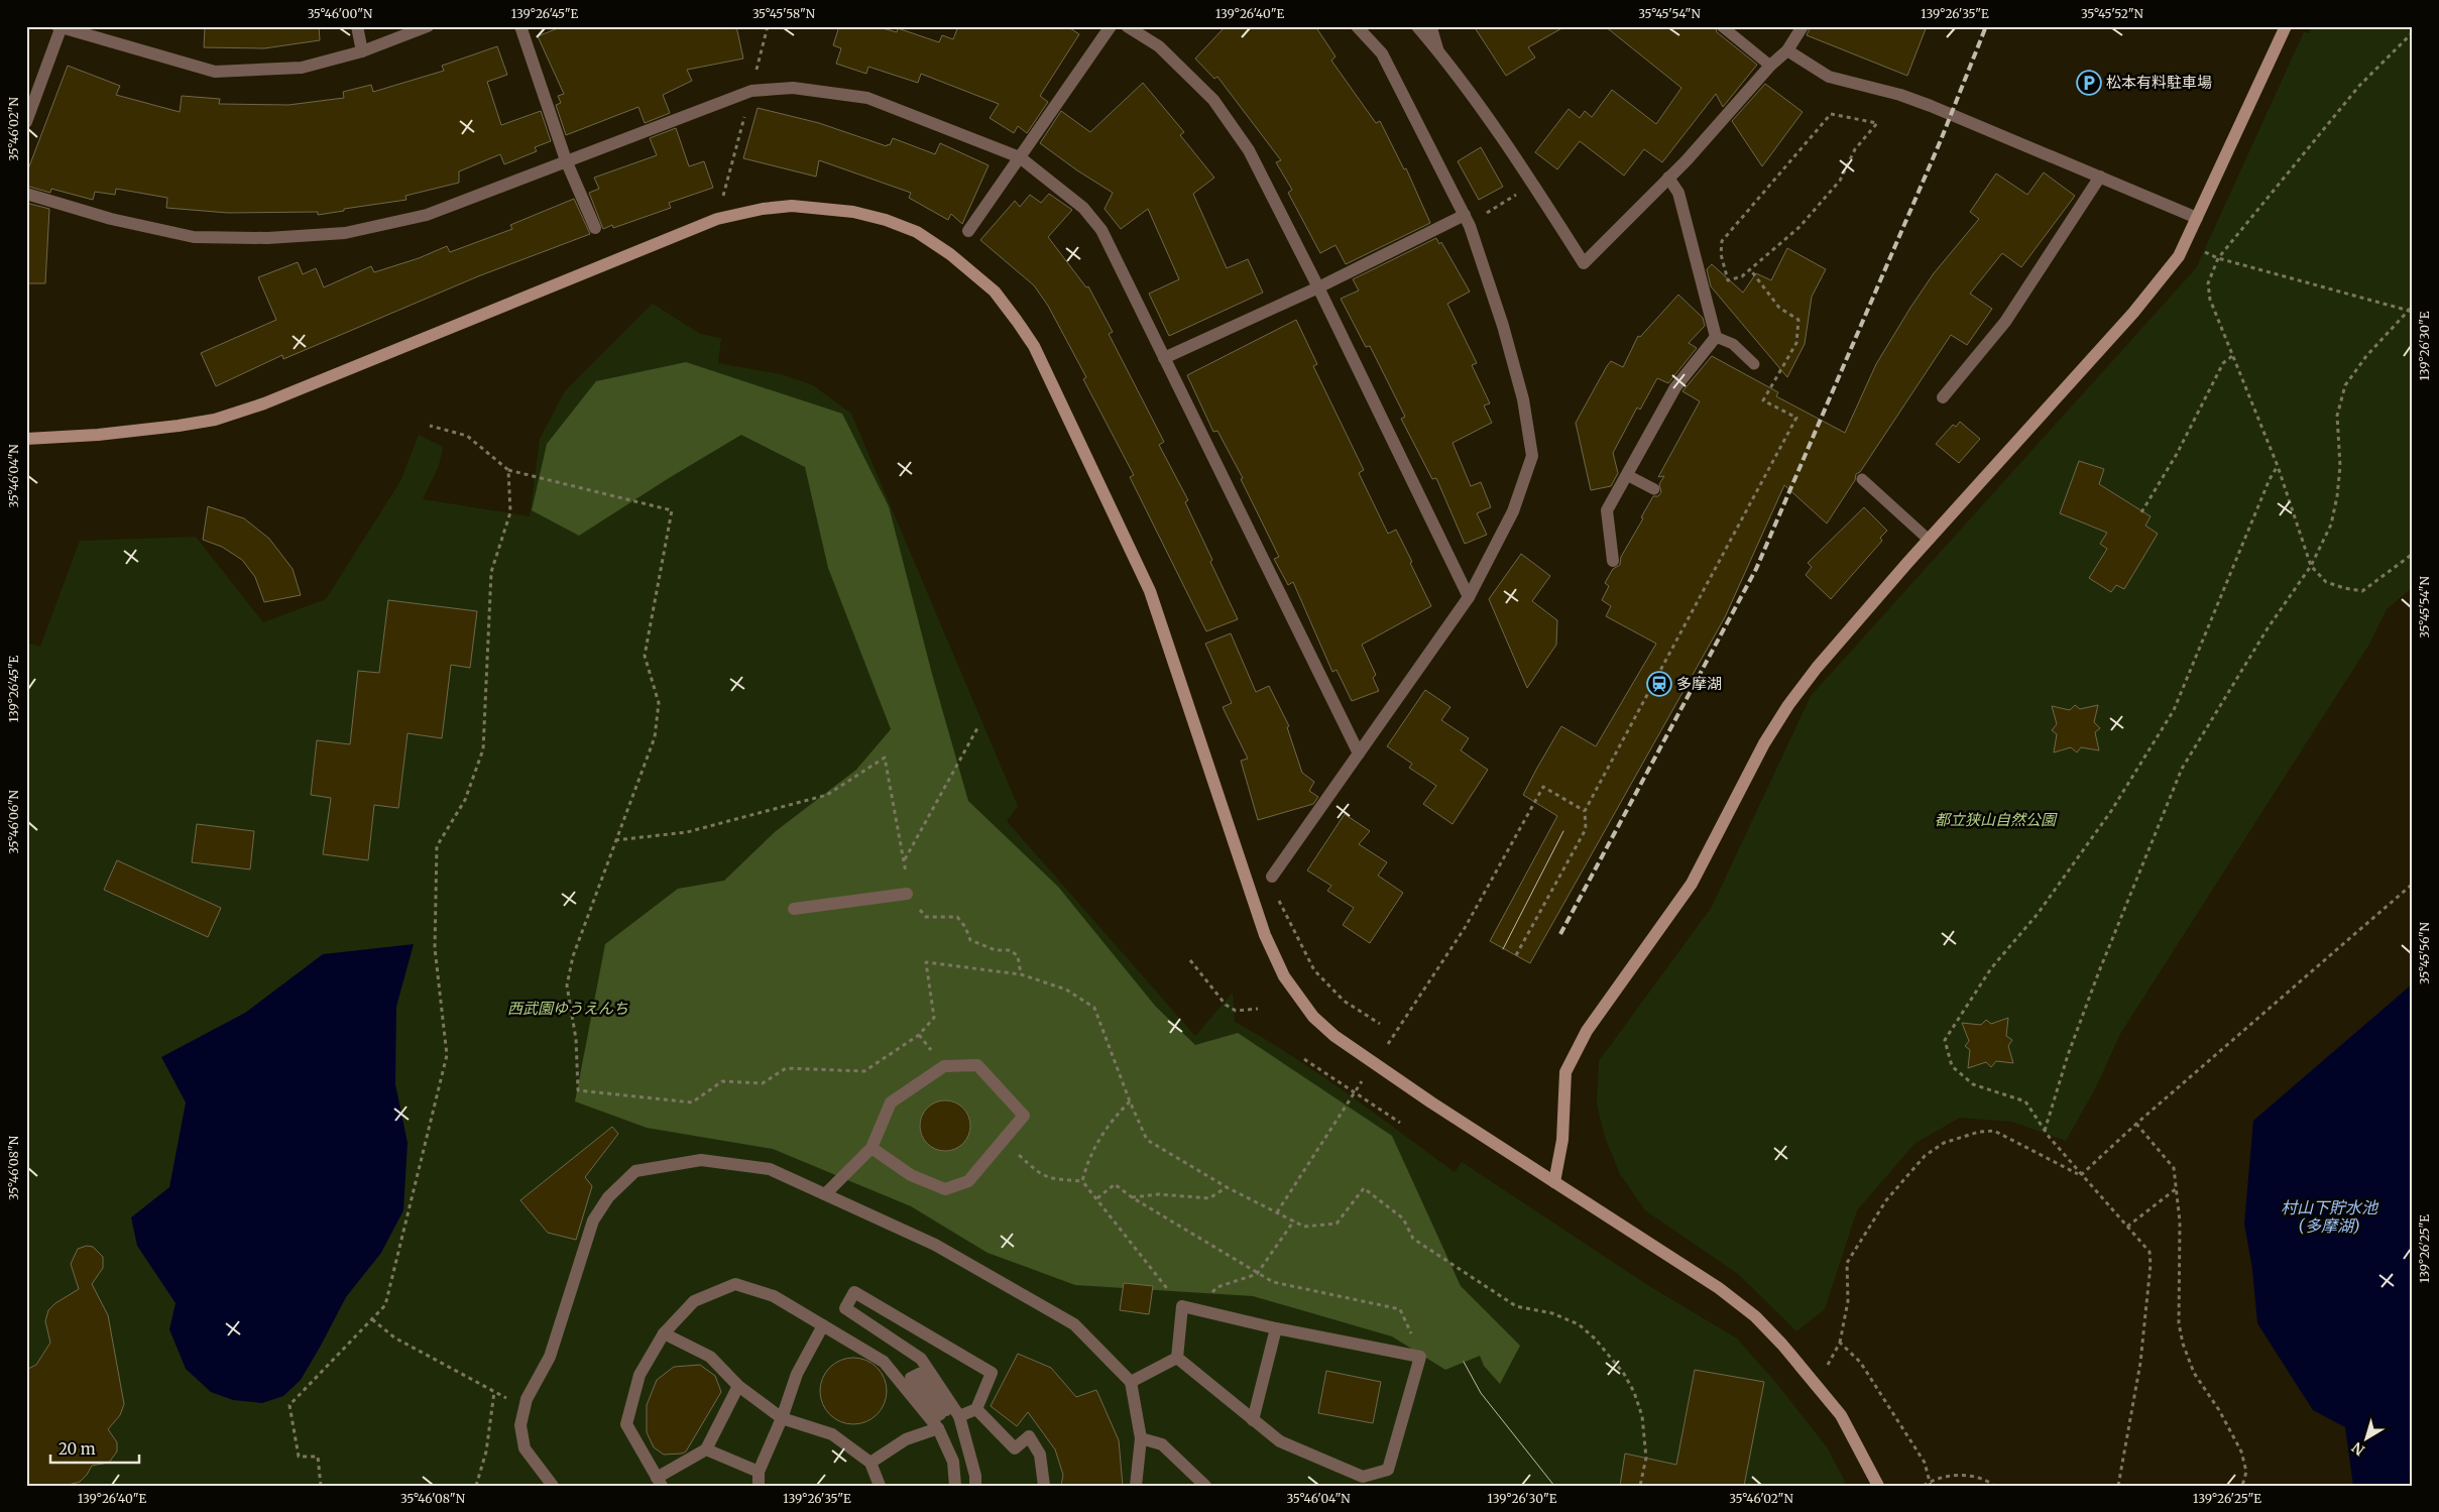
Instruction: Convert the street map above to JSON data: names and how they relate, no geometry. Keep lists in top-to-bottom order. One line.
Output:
{"water":["村山下貯水池 (多摩湖)"],"parks":["都立狭山自然公園","西武園ゆうえんち"],"places":{"parking":["松本有料駐車場"],"station":["多摩湖"]},"scale_bar":"20 m","north":"bottom left","coordinates":["35°46'00\"N","139°26'45\"E","35°45'58\"N","139°26'40\"E","35°45'54\"N","139°26'35\"E","35°45'52\"N","35°46'02\"N","139°26'30\"E","35°46'04\"N","35°46'06\"N","35°45'56\"N","35°46'08\"N","139°26'25\"E"]}
